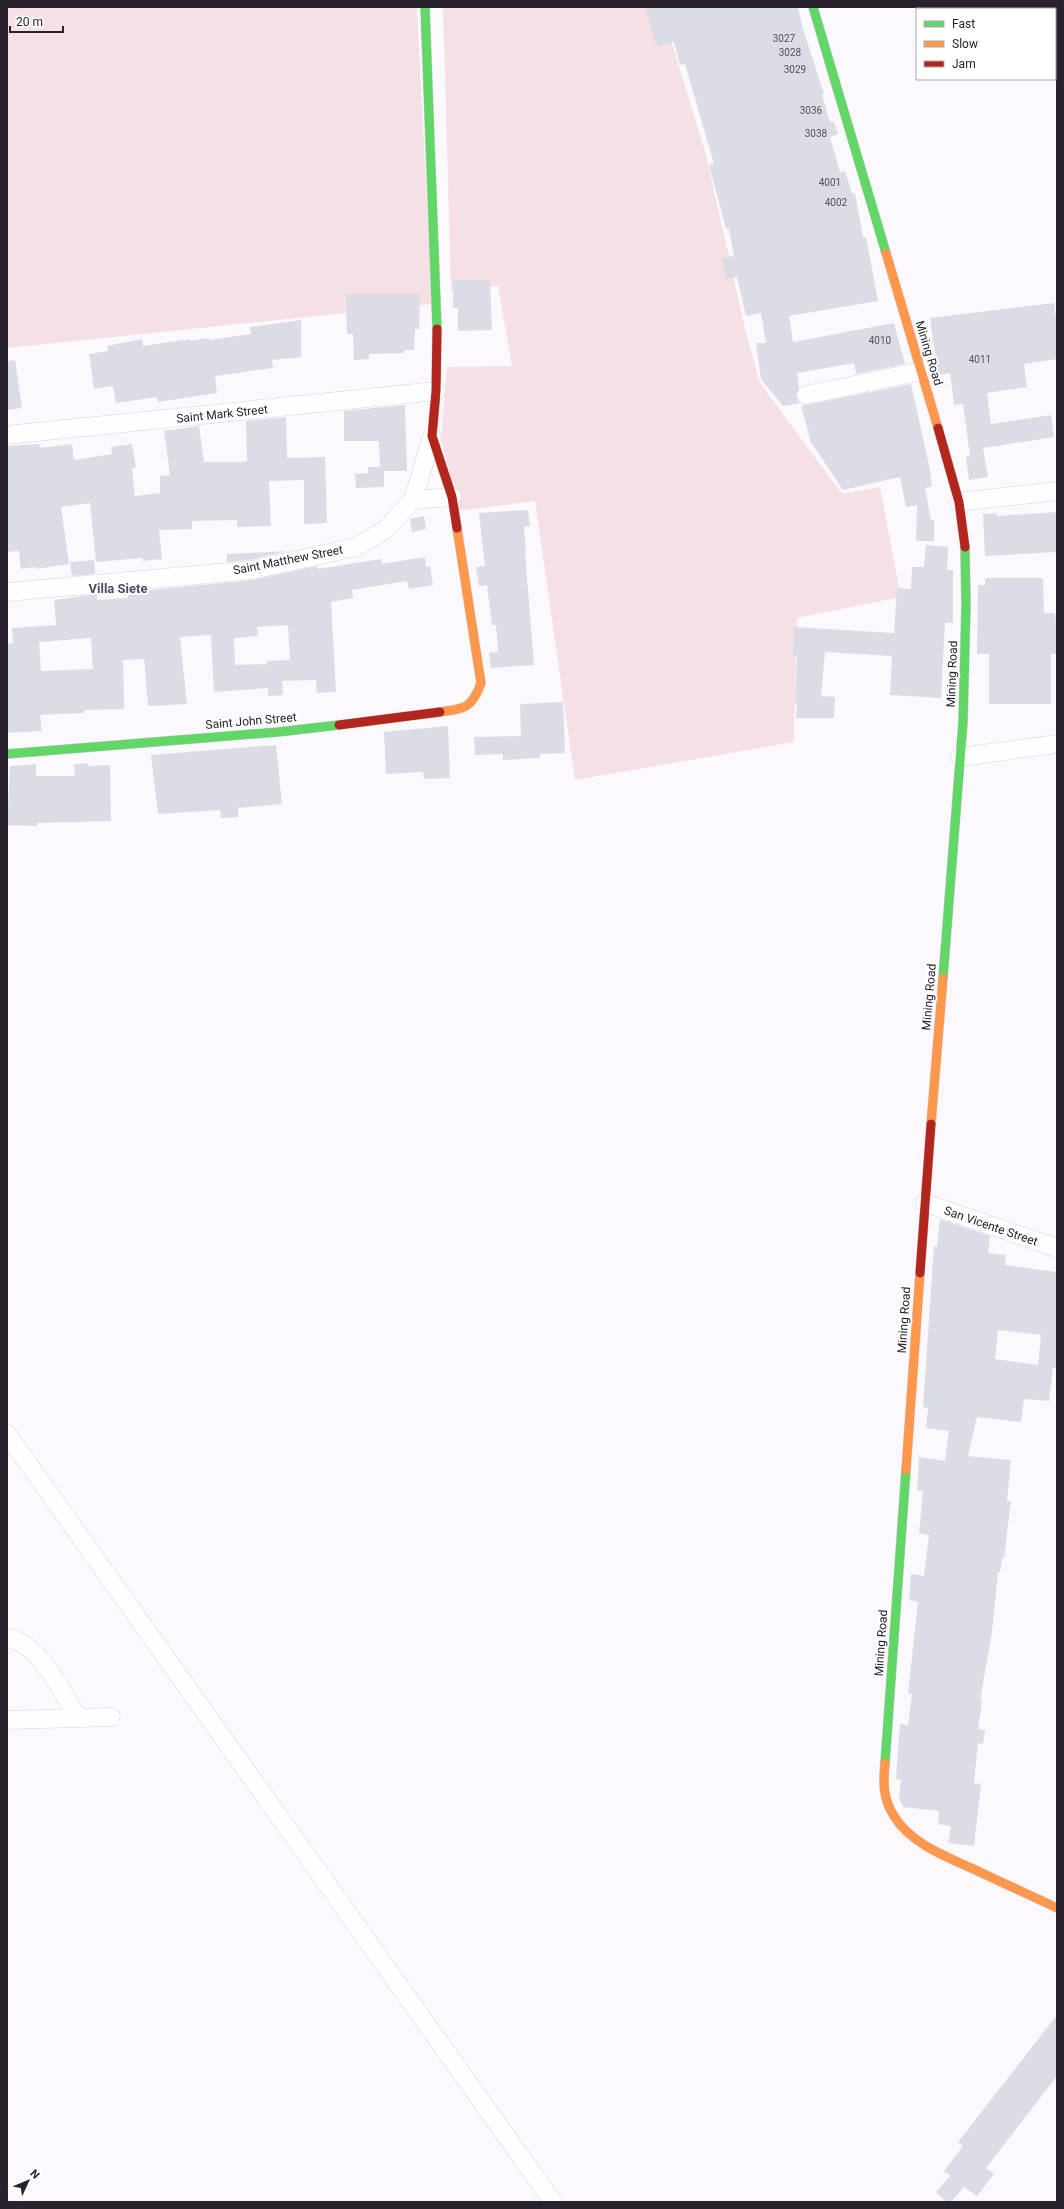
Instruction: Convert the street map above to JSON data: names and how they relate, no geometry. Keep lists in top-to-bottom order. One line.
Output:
{"streets":{"street":["Mining Road","Saint Mark Street","Saint Matthew Street","Saint John Street","San Vicente Street"]},"crossings":[["Mining Road","San Vicente Street"]],"districts":["Villa Siete"],"house_numbers":["3027","3028","3029","3036","3038","4001","4002","4010","4011"],"legend":["Fast","Slow","Jam"],"scale_bar":"20 m","north":"top right"}
